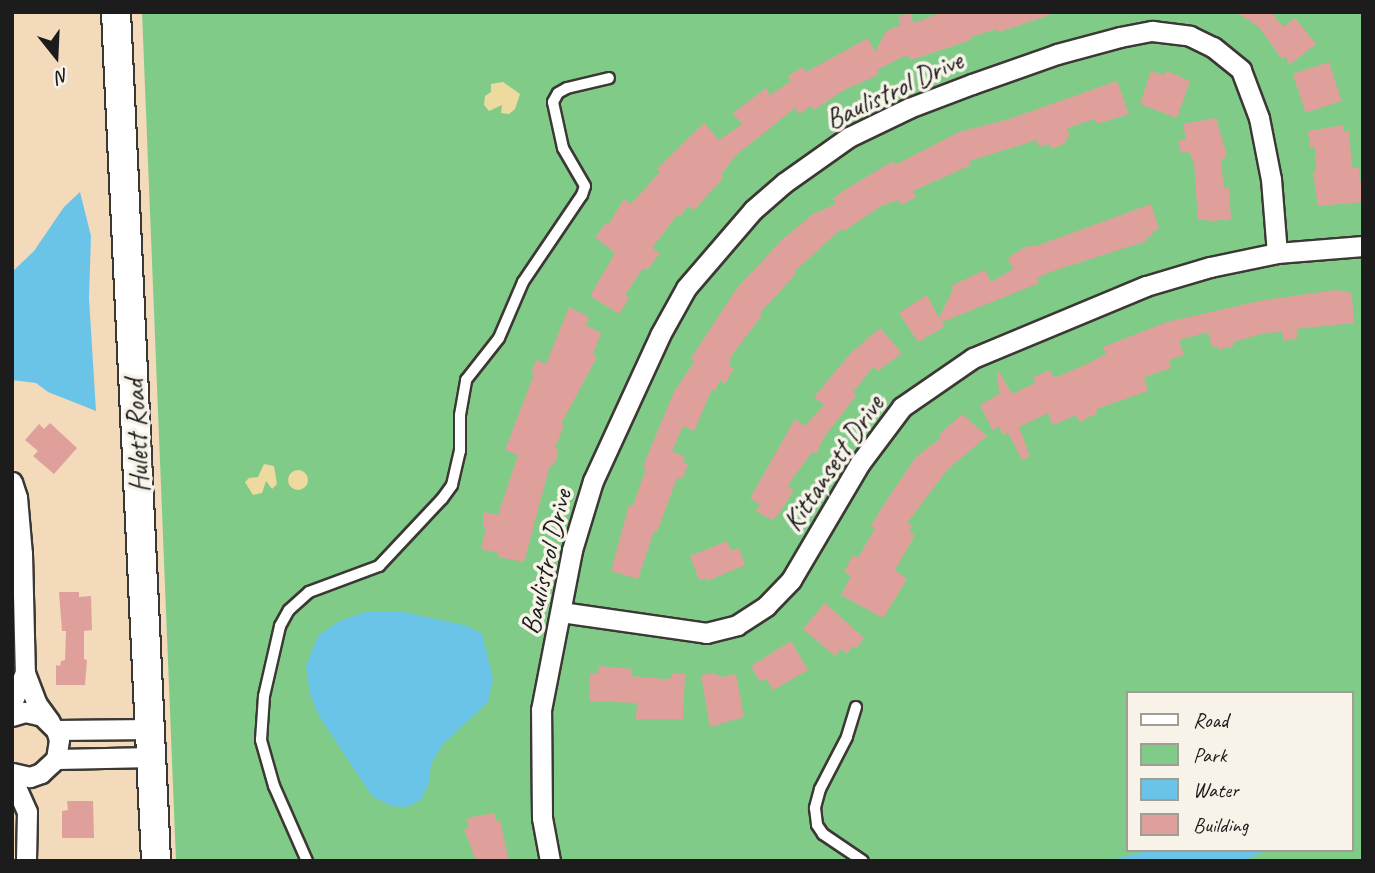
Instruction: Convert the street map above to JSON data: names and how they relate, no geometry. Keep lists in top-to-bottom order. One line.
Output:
{"streets":{"street":["Baulistrol Drive","Hulett Road","Kittansett Drive"]},"crossings":[["Baulistrol Drive","Kittansett Drive"]],"legend":["Road","Park","Water","Building"],"north":"bottom"}
